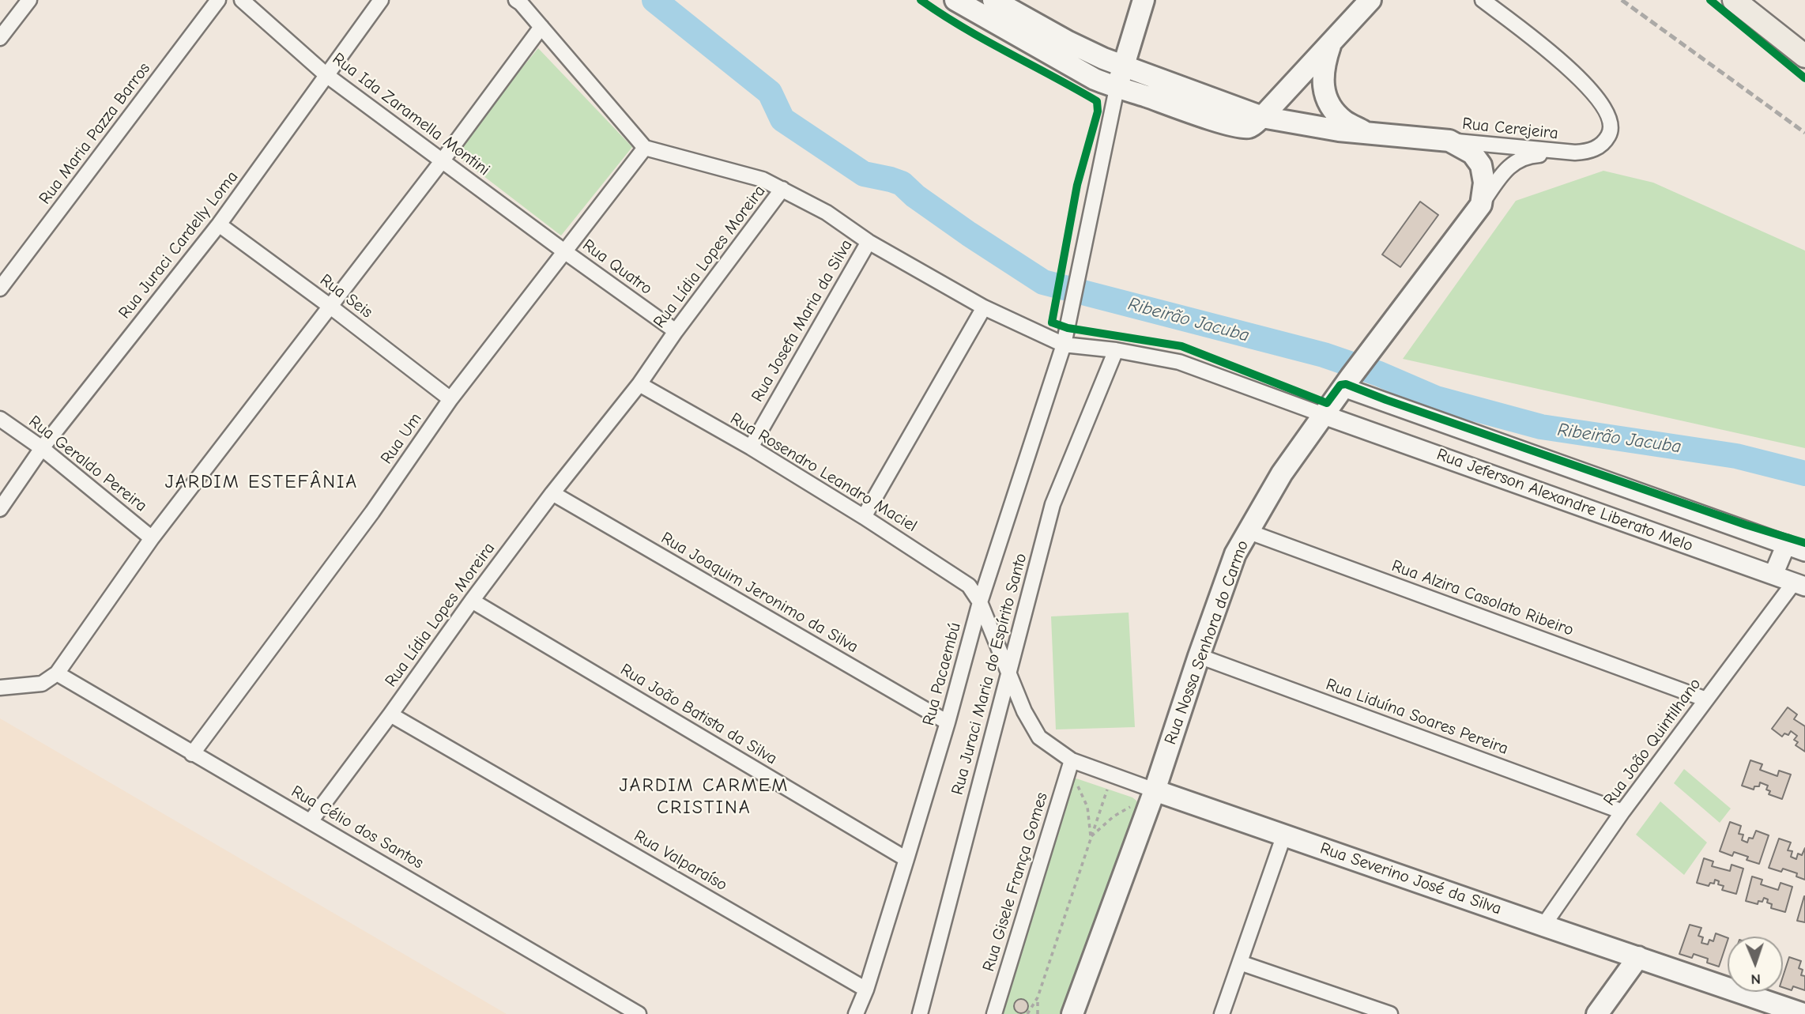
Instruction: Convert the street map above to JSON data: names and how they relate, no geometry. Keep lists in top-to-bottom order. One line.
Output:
{"streets":{"main road":["Rua Nossa Senhora do Carmo","Rua Severino José da Silva"],"street":["Rua Ida Zaramella Montini","Rua Cerejeira","Rua Maria Pazza Barros","Rua Juraci Cardelly Loma","Rua Lídia Lopes Moreira","Rua Quatro","Rua Seis","Rua Josefa Maria da Silva","Rua Um","Rua Geraldo Pereira","Rua Rosendro Leandro Maciel","Rua Jeferson Alexandre Liberato Melo","Rua Joaquim Jeronimo da Silva","Rua Alzira Casolato Ribeiro","Rua Pacaembú","Rua Juraci Maria do Espírito Santo","Rua João Batista da Silva","Rua Liduína Soares Pereira","Rua João Quintilhano","Rua Célio dos Santos","Rua Valparaíso","Rua Gisele França Gomes"]},"crossings":[["Rua Ida Zaramella Montini","Rua Juraci Cardelly Loma"],["Rua Ida Zaramella Montini","Rua Quatro"],["Rua Ida Zaramella Montini","Rua Um"],["Rua Cerejeira","Rua Nossa Senhora do Carmo"],["Rua Juraci Cardelly Loma","Rua Seis"],["Rua Juraci Cardelly Loma","Rua Geraldo Pereira"],["Rua Lídia Lopes Moreira","Rua Quatro"],["Rua Lídia Lopes Moreira","Rua Josefa Maria da Silva"],["Rua Lídia Lopes Moreira","Rua Rosendro Leandro Maciel"],["Rua Lídia Lopes Moreira","Rua Jeferson Alexandre Liberato Melo"],["Rua Lídia Lopes Moreira","Rua Joaquim Jeronimo da Silva"],["Rua Lídia Lopes Moreira","Rua Nossa Senhora do Carmo"],["Rua Lídia Lopes Moreira","Rua Pacaembú"],["Rua Lídia Lopes Moreira","Rua Juraci Maria do Espírito Santo"],["Rua Lídia Lopes Moreira","Rua João Batista da Silva"],["Rua Lídia Lopes Moreira","Rua Célio dos Santos"],["Rua Lídia Lopes Moreira","Rua Valparaíso"],["Rua Quatro","Rua Um"],["Rua Seis","Rua Um"],["Rua Josefa Maria da Silva","Rua Rosendro Leandro Maciel"],["Rua Um","Rua Célio dos Santos"],["Rua Rosendro Leandro Maciel","Rua Pacaembú"],["Rua Rosendro Leandro Maciel","Rua Severino José da Silva"],["Rua Jeferson Alexandre Liberato Melo","Rua Nossa Senhora do Carmo"],["Rua Jeferson Alexandre Liberato Melo","Rua João Quintilhano"],["Rua Joaquim Jeronimo da Silva","Rua Pacaembú"],["Rua Alzira Casolato Ribeiro","Rua Nossa Senhora do Carmo"],["Rua Alzira Casolato Ribeiro","Rua João Quintilhano"],["Rua Nossa Senhora do Carmo","Rua Liduína Soares Pereira"],["Rua Nossa Senhora do Carmo","Rua Severino José da Silva"],["Rua Pacaembú","Rua João Batista da Silva"],["Rua Pacaembú","Rua Valparaíso"],["Rua Pacaembú","Rua Severino José da Silva"],["Rua Juraci Maria do Espírito Santo","Rua Severino José da Silva"],["Rua Liduína Soares Pereira","Rua João Quintilhano"],["Rua João Quintilhano","Rua Severino José da Silva"],["Rua Severino José da Silva","Rua Gisele França Gomes"]],"districts":["JARDIM ESTEFÂNIA","JARDIM CARMEM CRISTINA"],"water":["Ribeirão Jacuba"],"north":"bottom"}
